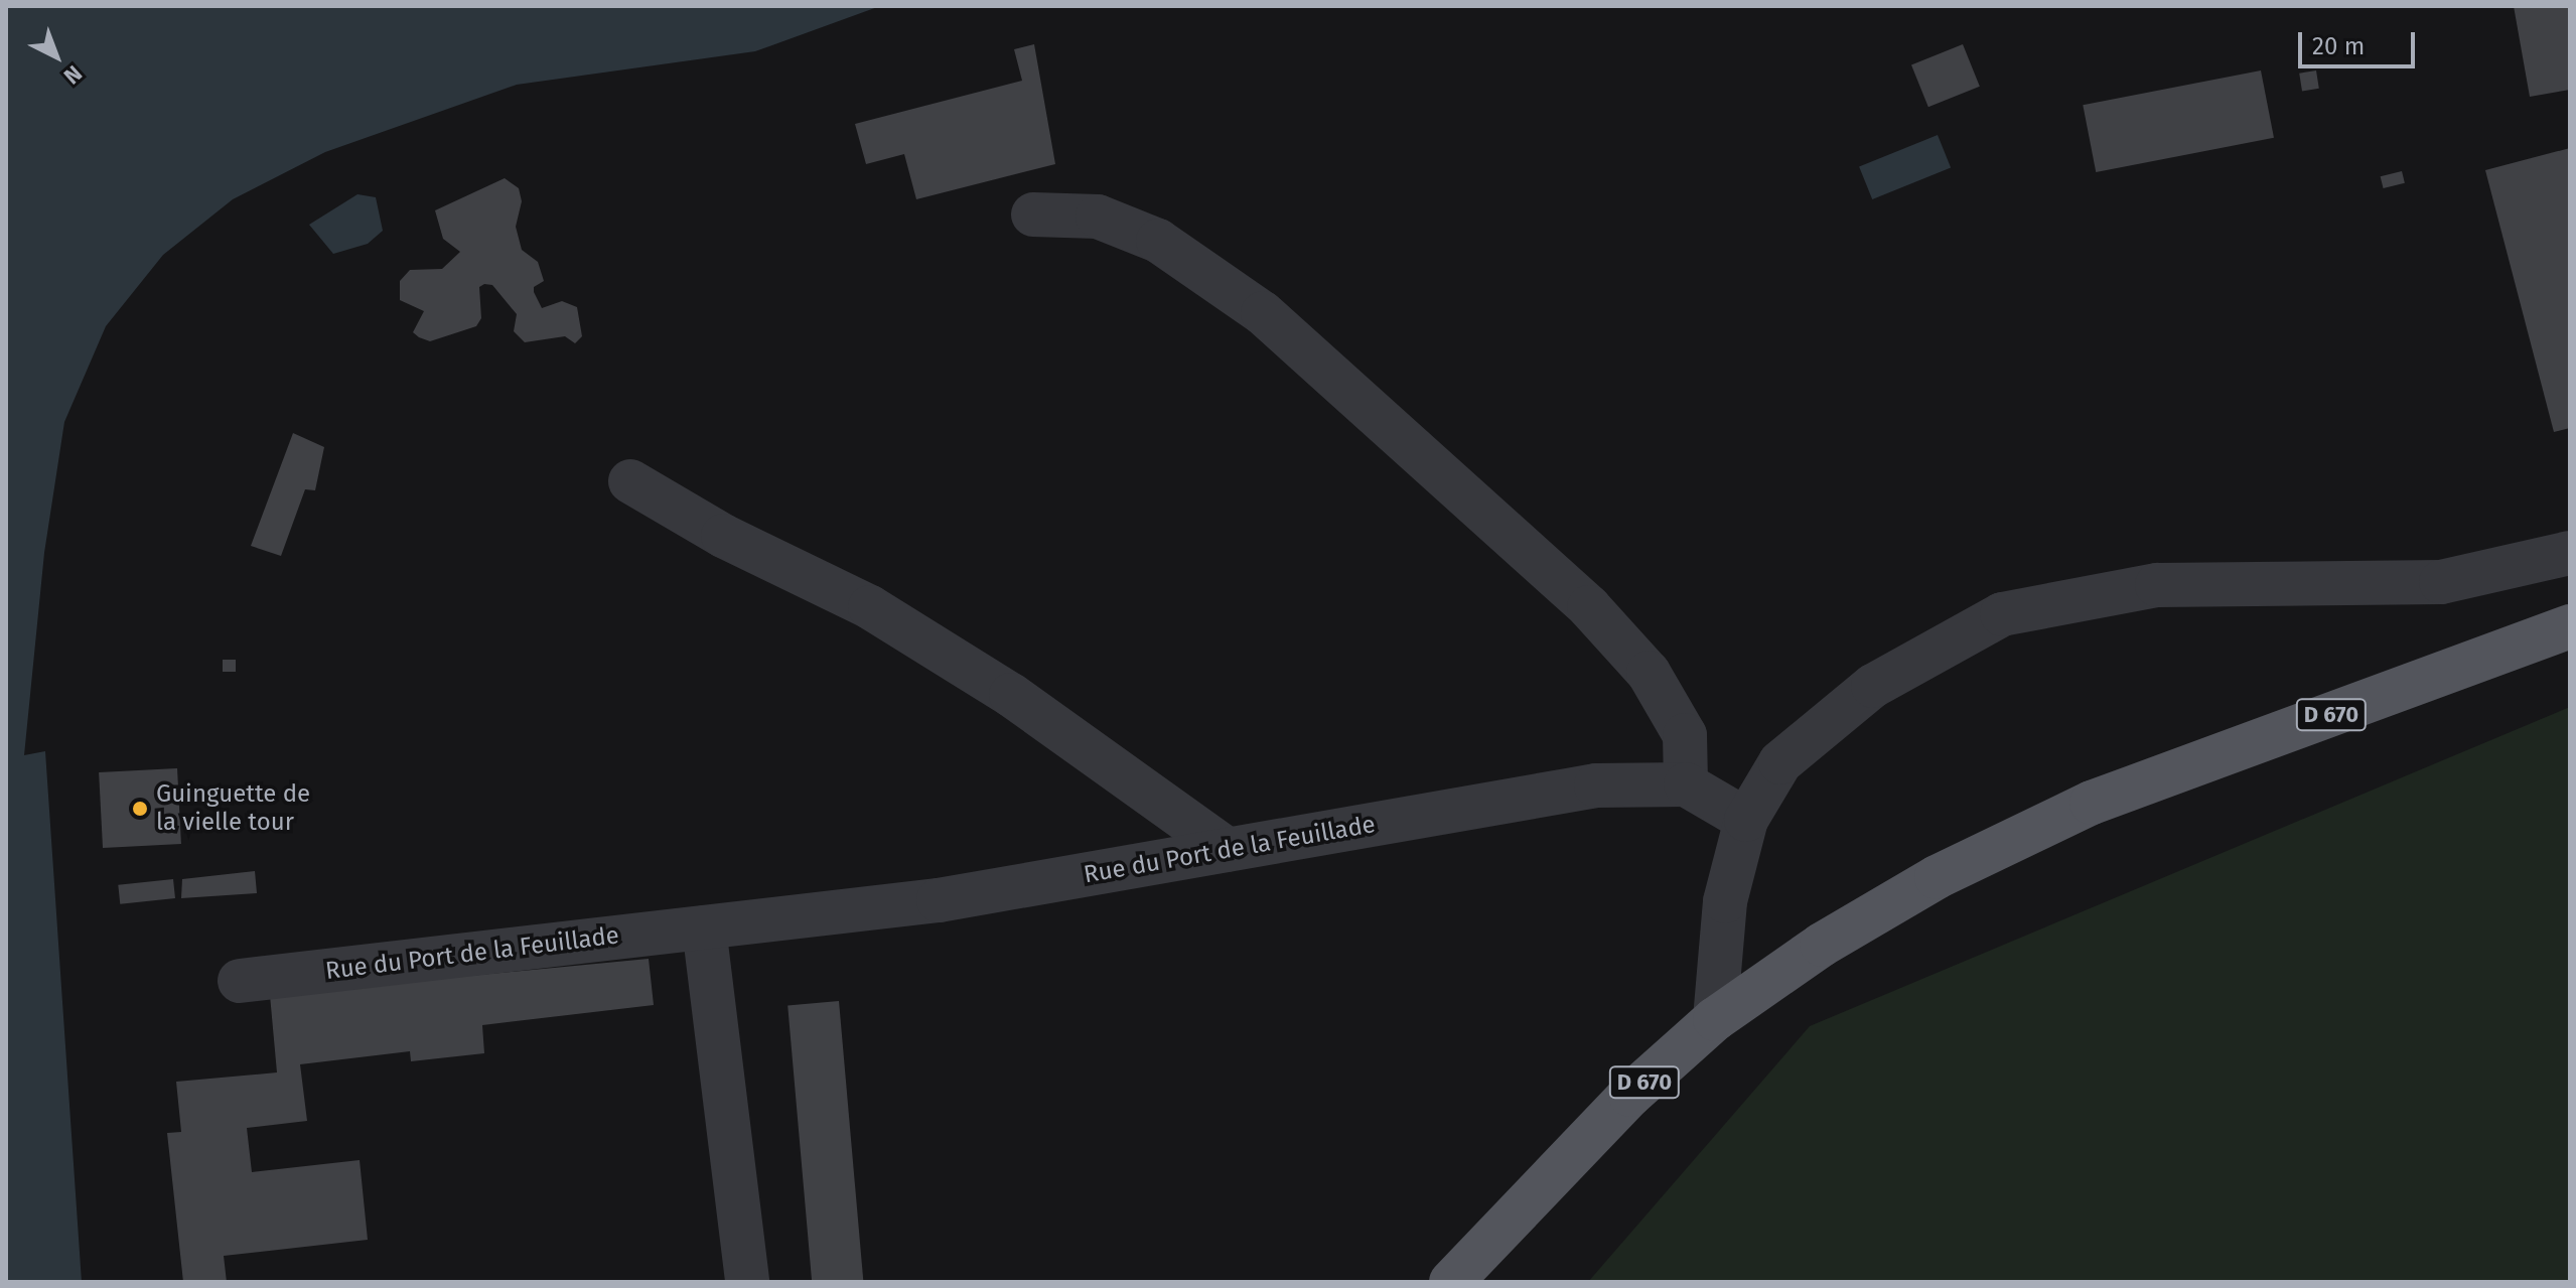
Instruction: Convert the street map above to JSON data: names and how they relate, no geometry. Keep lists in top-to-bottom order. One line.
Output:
{"streets":{"main road":["D 670"],"street":["Rue du Port de la Feuillade"]},"places":["Guinguette de la vielle tour"],"scale_bar":"20 m","north":"bottom right"}
